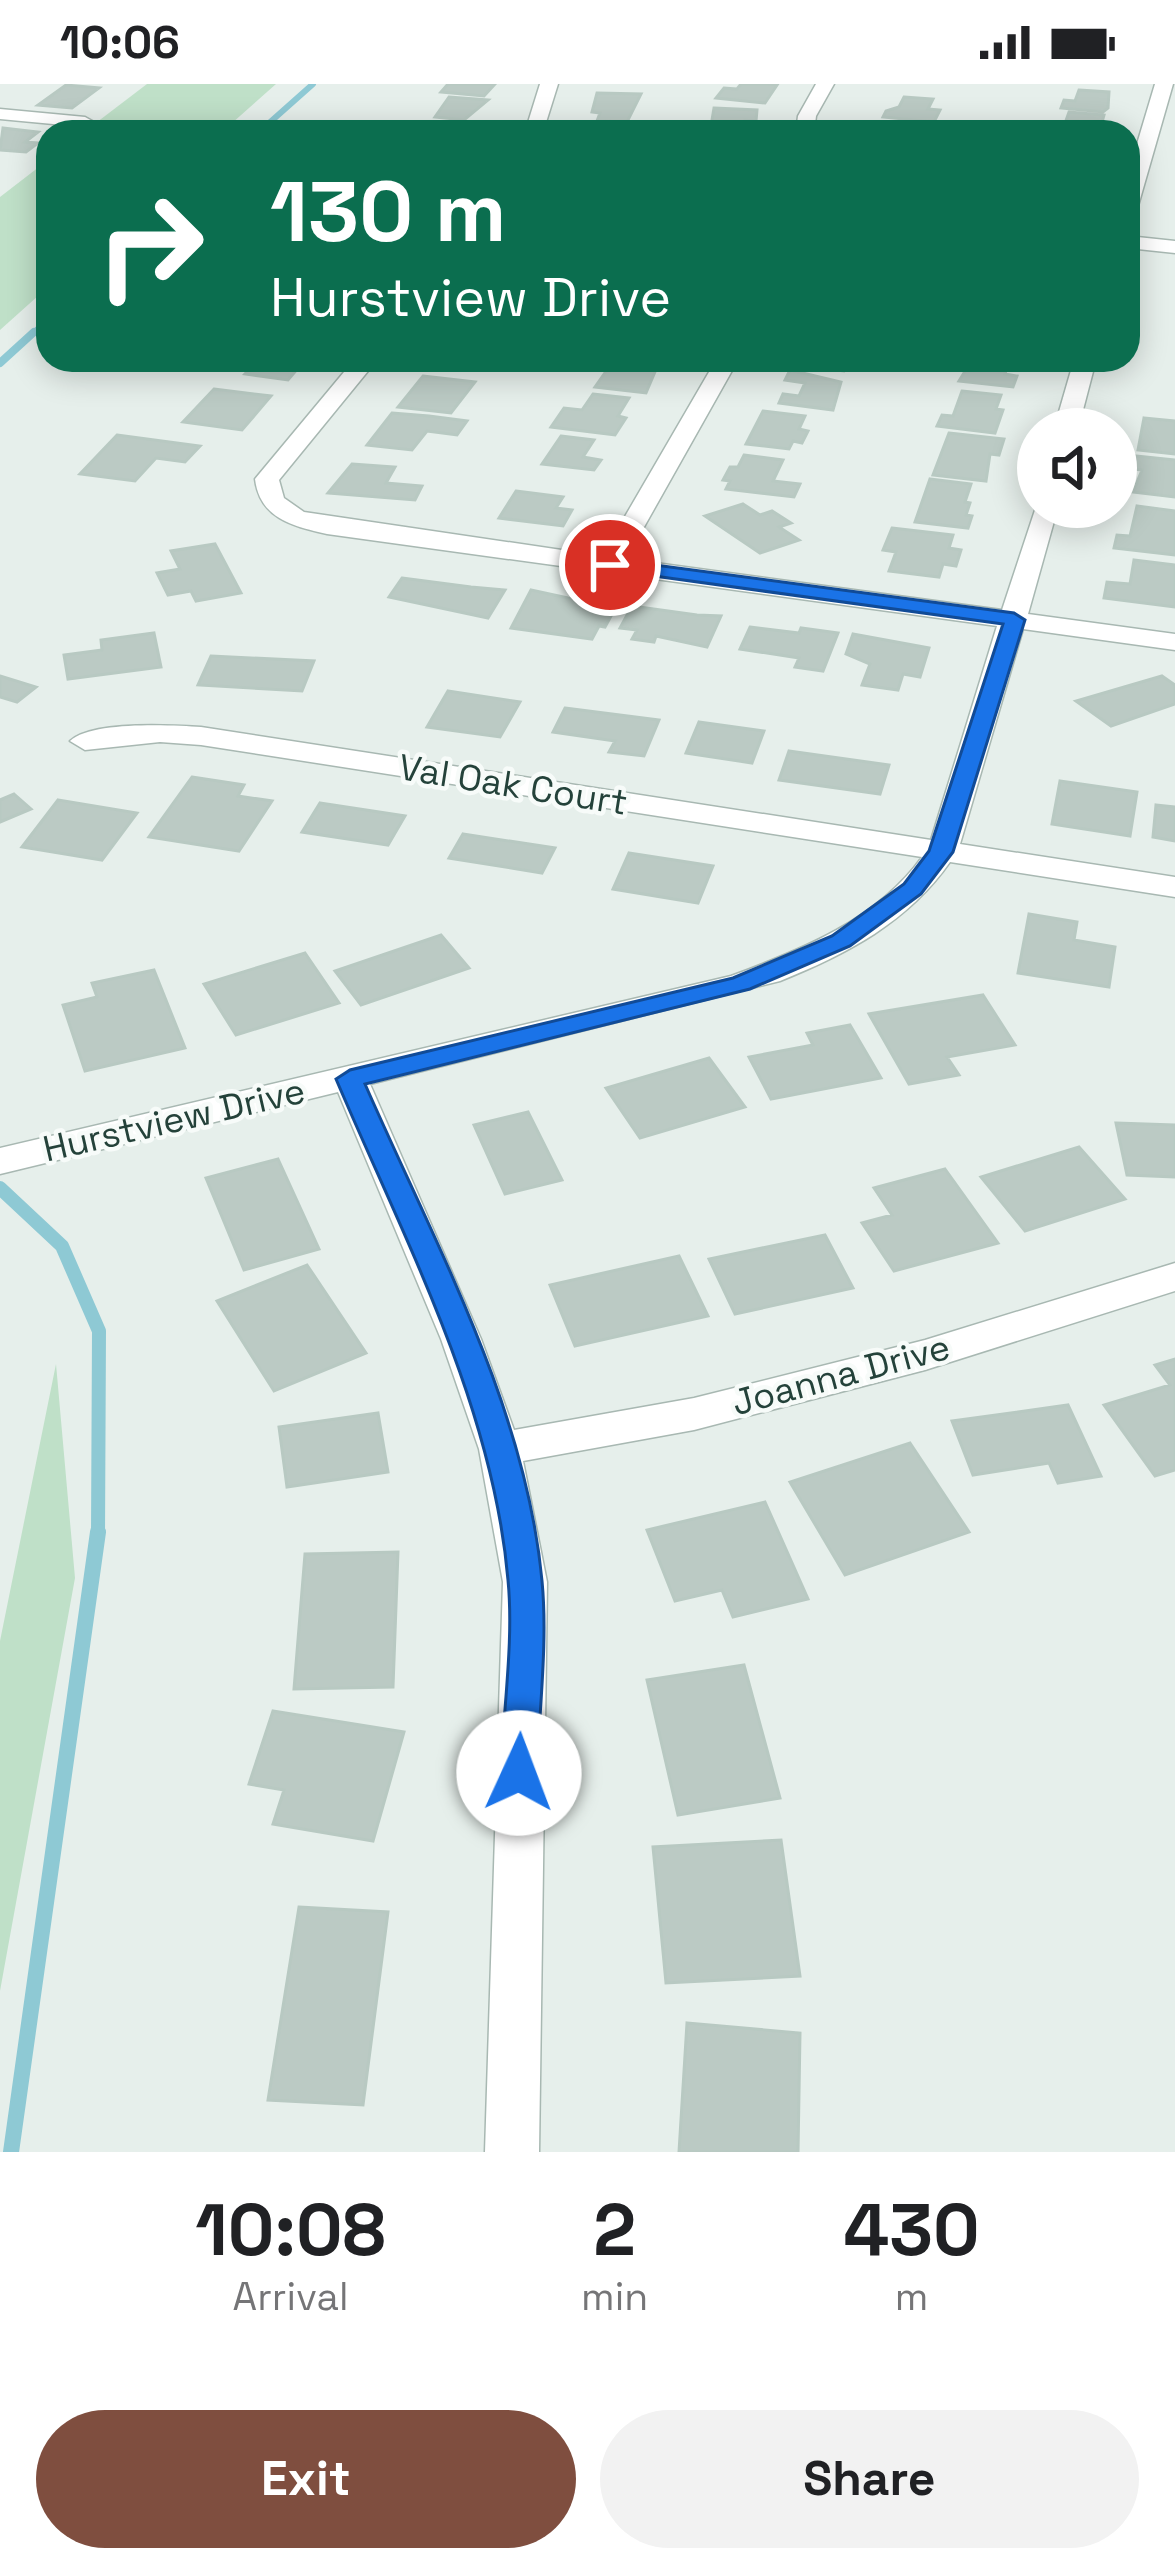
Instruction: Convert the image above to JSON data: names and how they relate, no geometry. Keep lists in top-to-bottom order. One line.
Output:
{"streets":{"street":["Val Oak Court","Hurstview Drive","Joanna Drive"]},"crossings":[["Val Oak Court","Hurstview Drive"]],"page":{"status":"10:06","turn":["130 m","Hurstview Drive"],"eta":["10:08","Arrival","2","min","430","m"],"buttons":["Exit","Share"]}}
